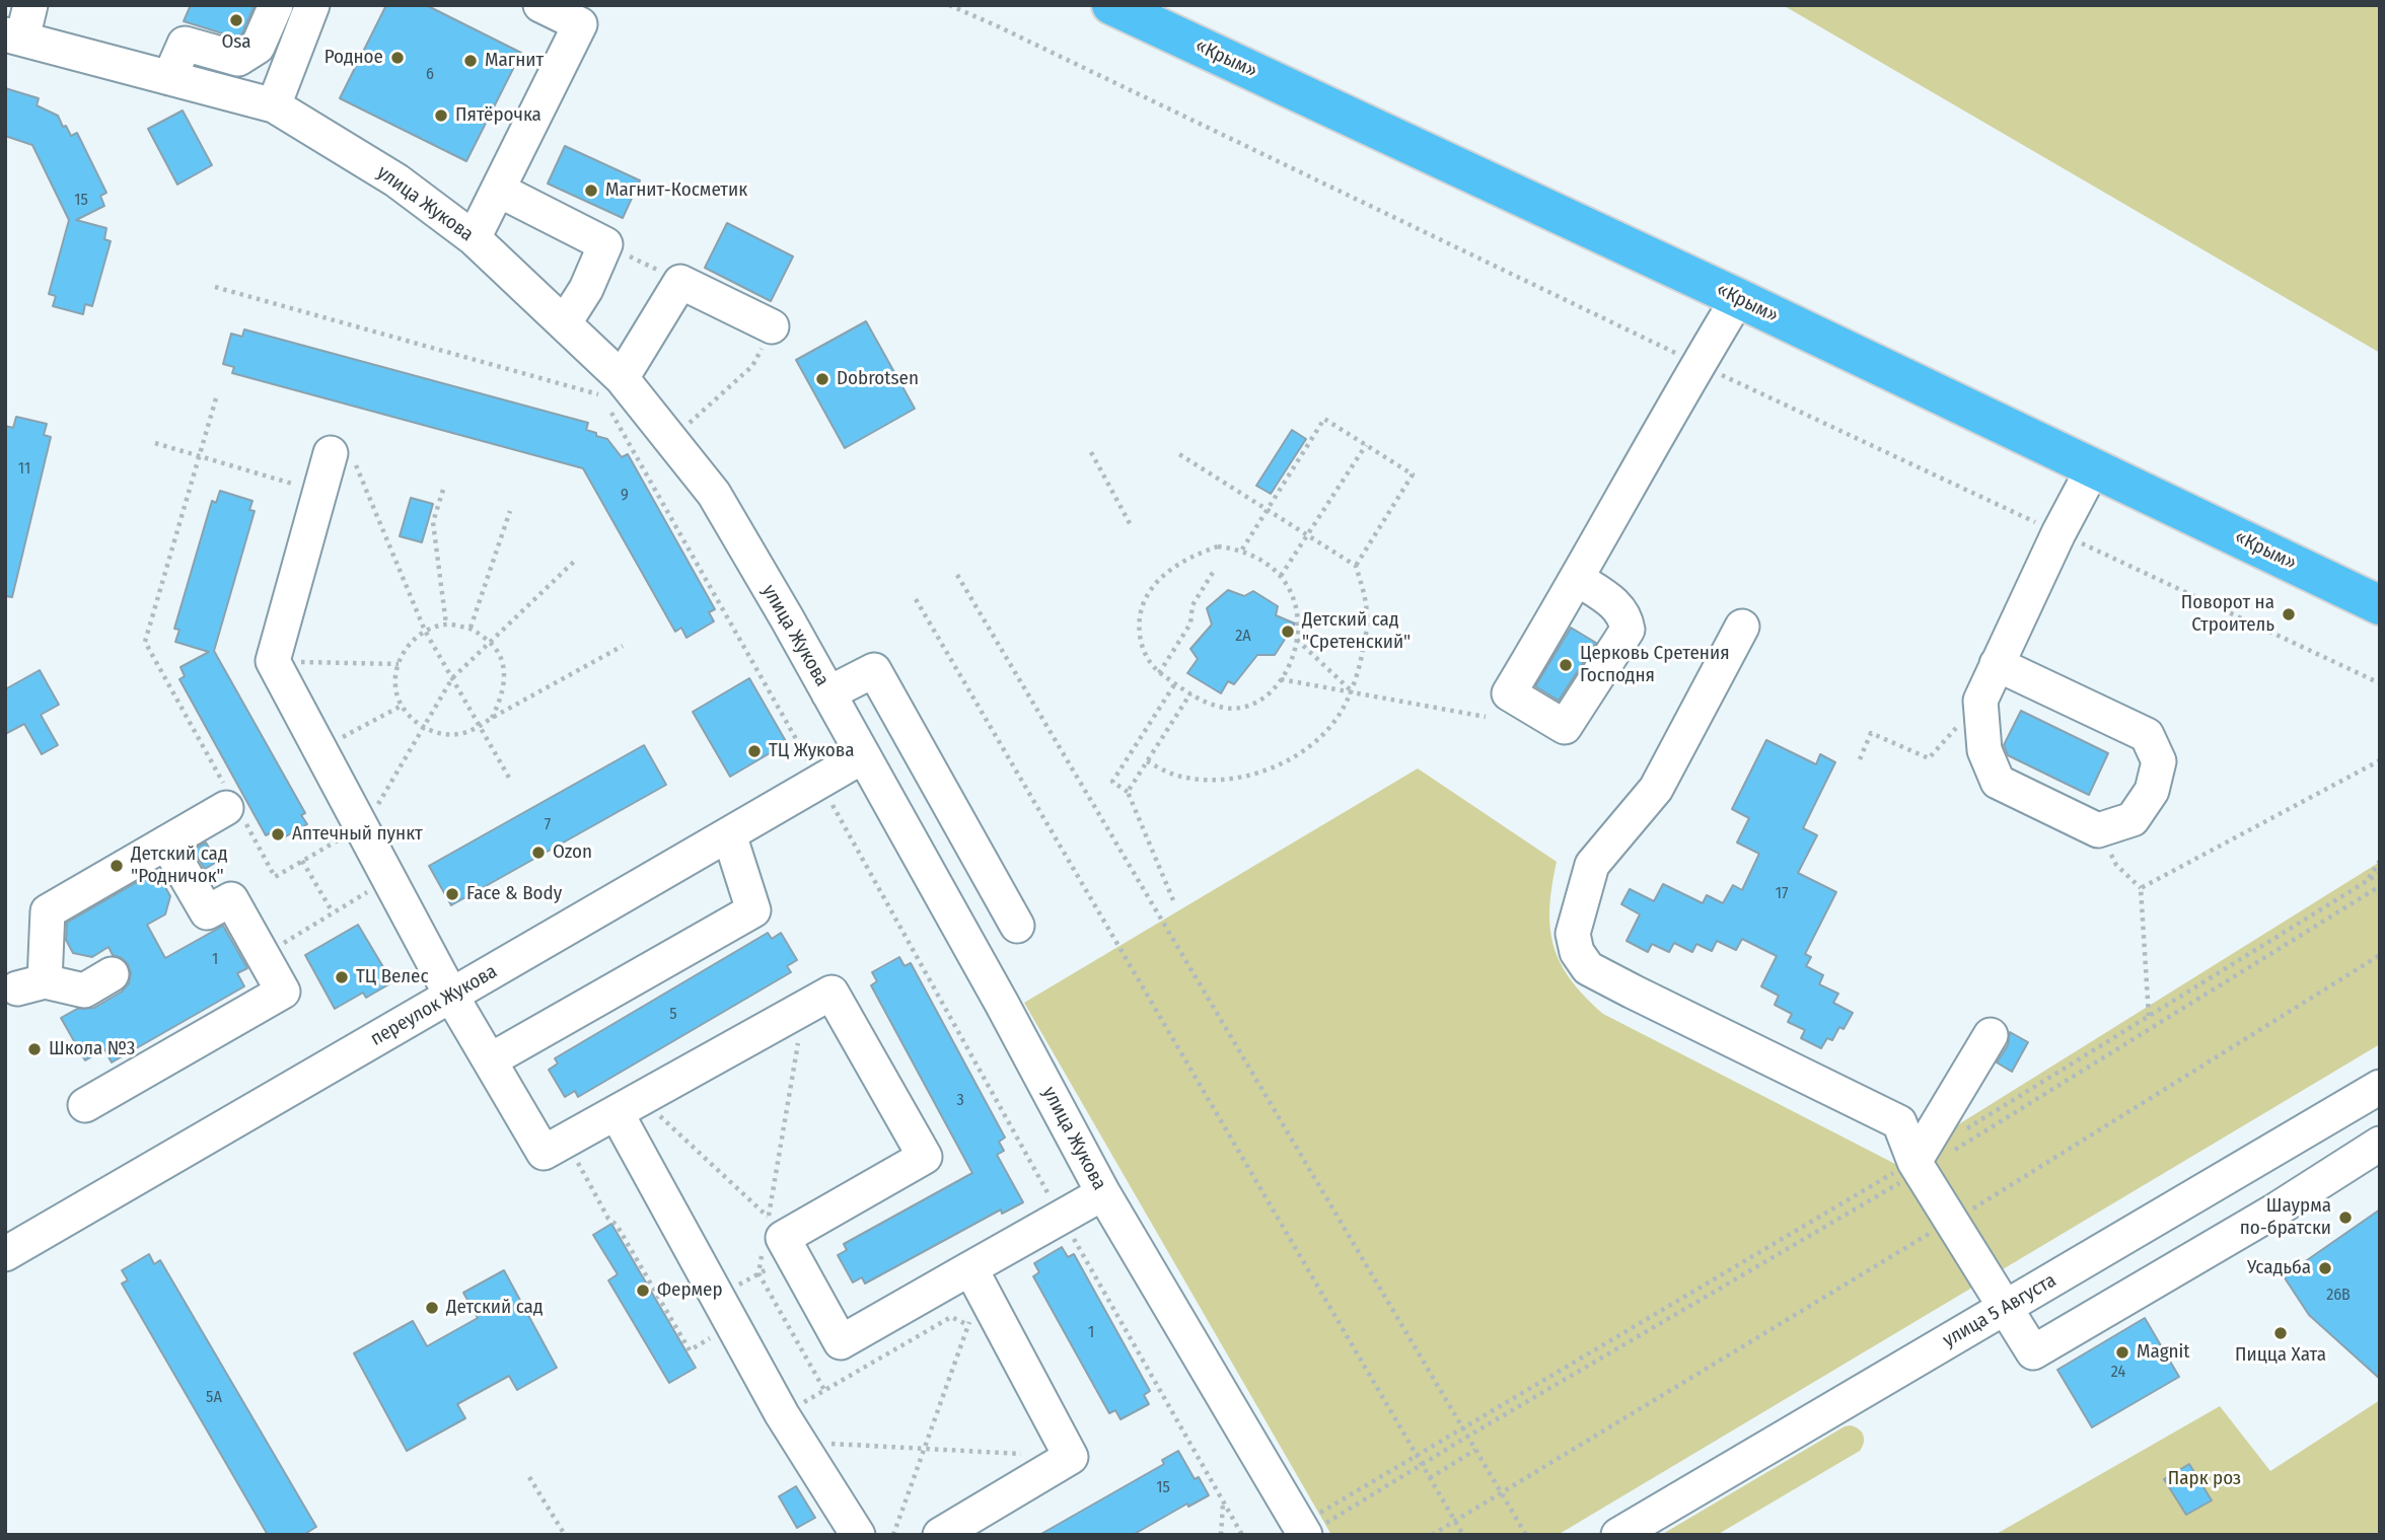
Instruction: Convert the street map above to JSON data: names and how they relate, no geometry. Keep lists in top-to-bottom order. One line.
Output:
{"streets":{"highway":["«Крым»"],"street":["улица Жукова","переулок Жукова","улица 5 Августа"]},"crossings":[["улица Жукова","переулок Жукова"]],"parks":["Парк роз"],"places":["Osa","Родное","Магнит","Пятёрочка","Магнит-Косметик","Dobrotsen","Поворот на Строитель","Детский сад \"Сретенский\"","Церковь Сретения Господня","ТЦ Жукова","Аптечный пункт","Ozon","Детский сад \"Родничок\"","Face & Body","ТЦ Велес","Школа №3","Шаурма по-братски","Усадьба","Фермер","Детский сад","Пицца Хата","Magnit"],"house_numbers":["6","15","11","9","2А","7","17","1","5","3","26В","1","24","5А","15"]}
